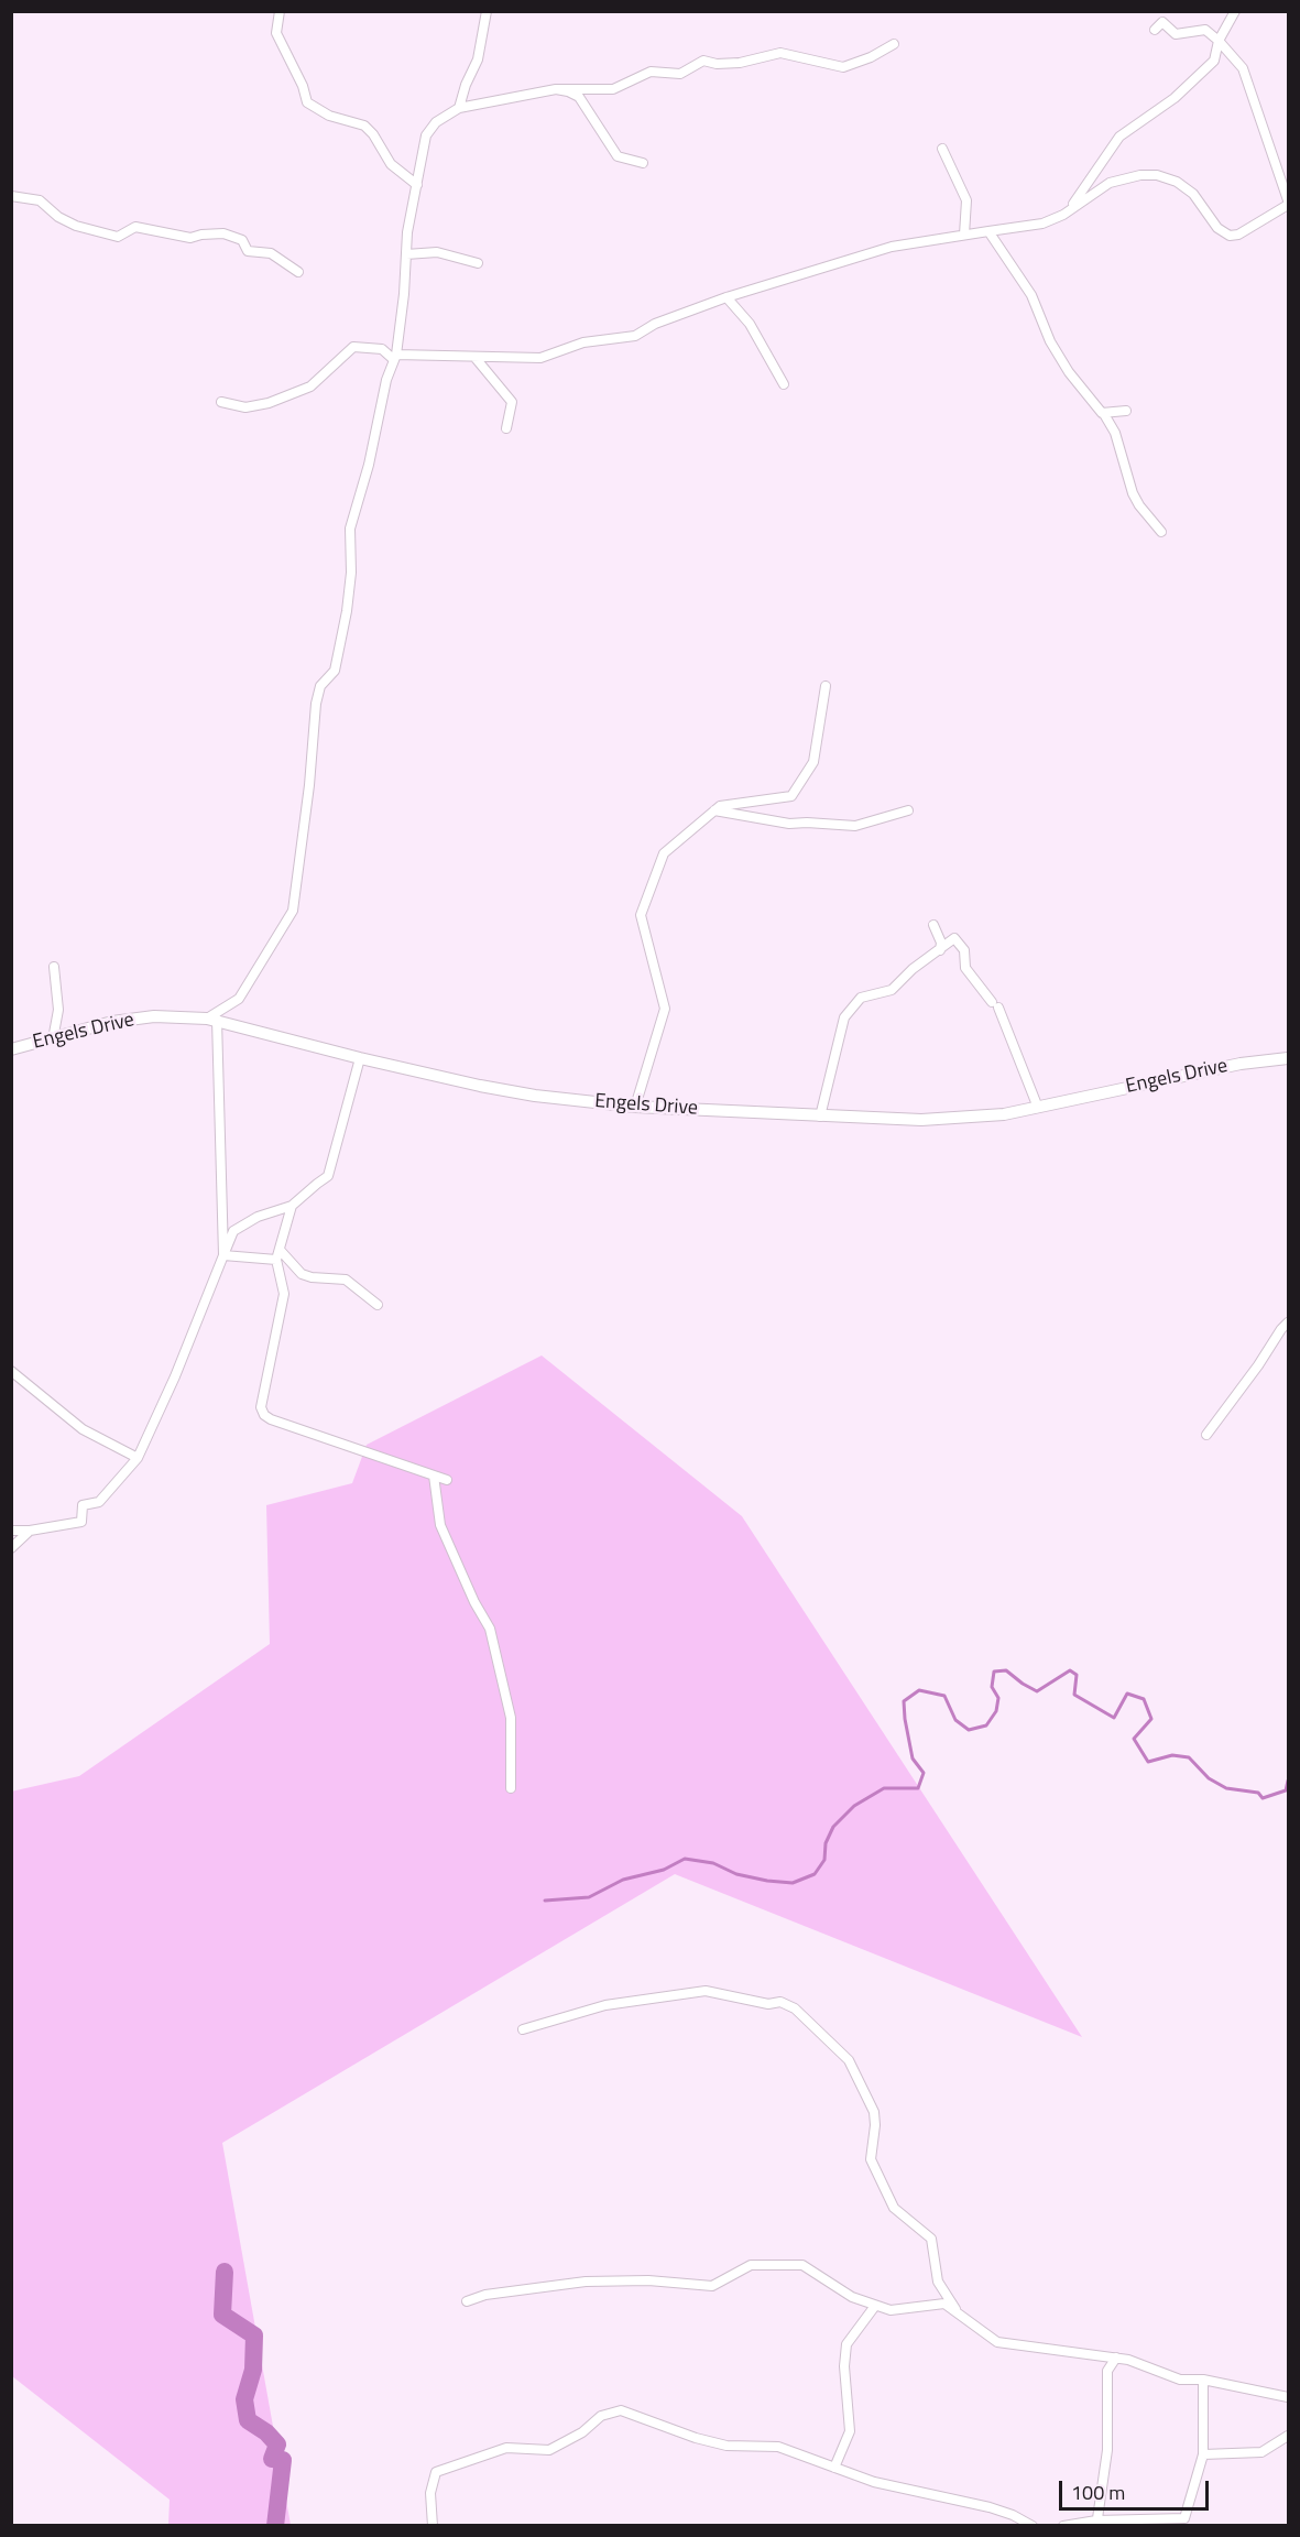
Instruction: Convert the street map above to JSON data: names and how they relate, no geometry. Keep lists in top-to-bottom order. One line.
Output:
{"streets":{"street":["Engels Drive"]},"scale_bar":"100 m"}
